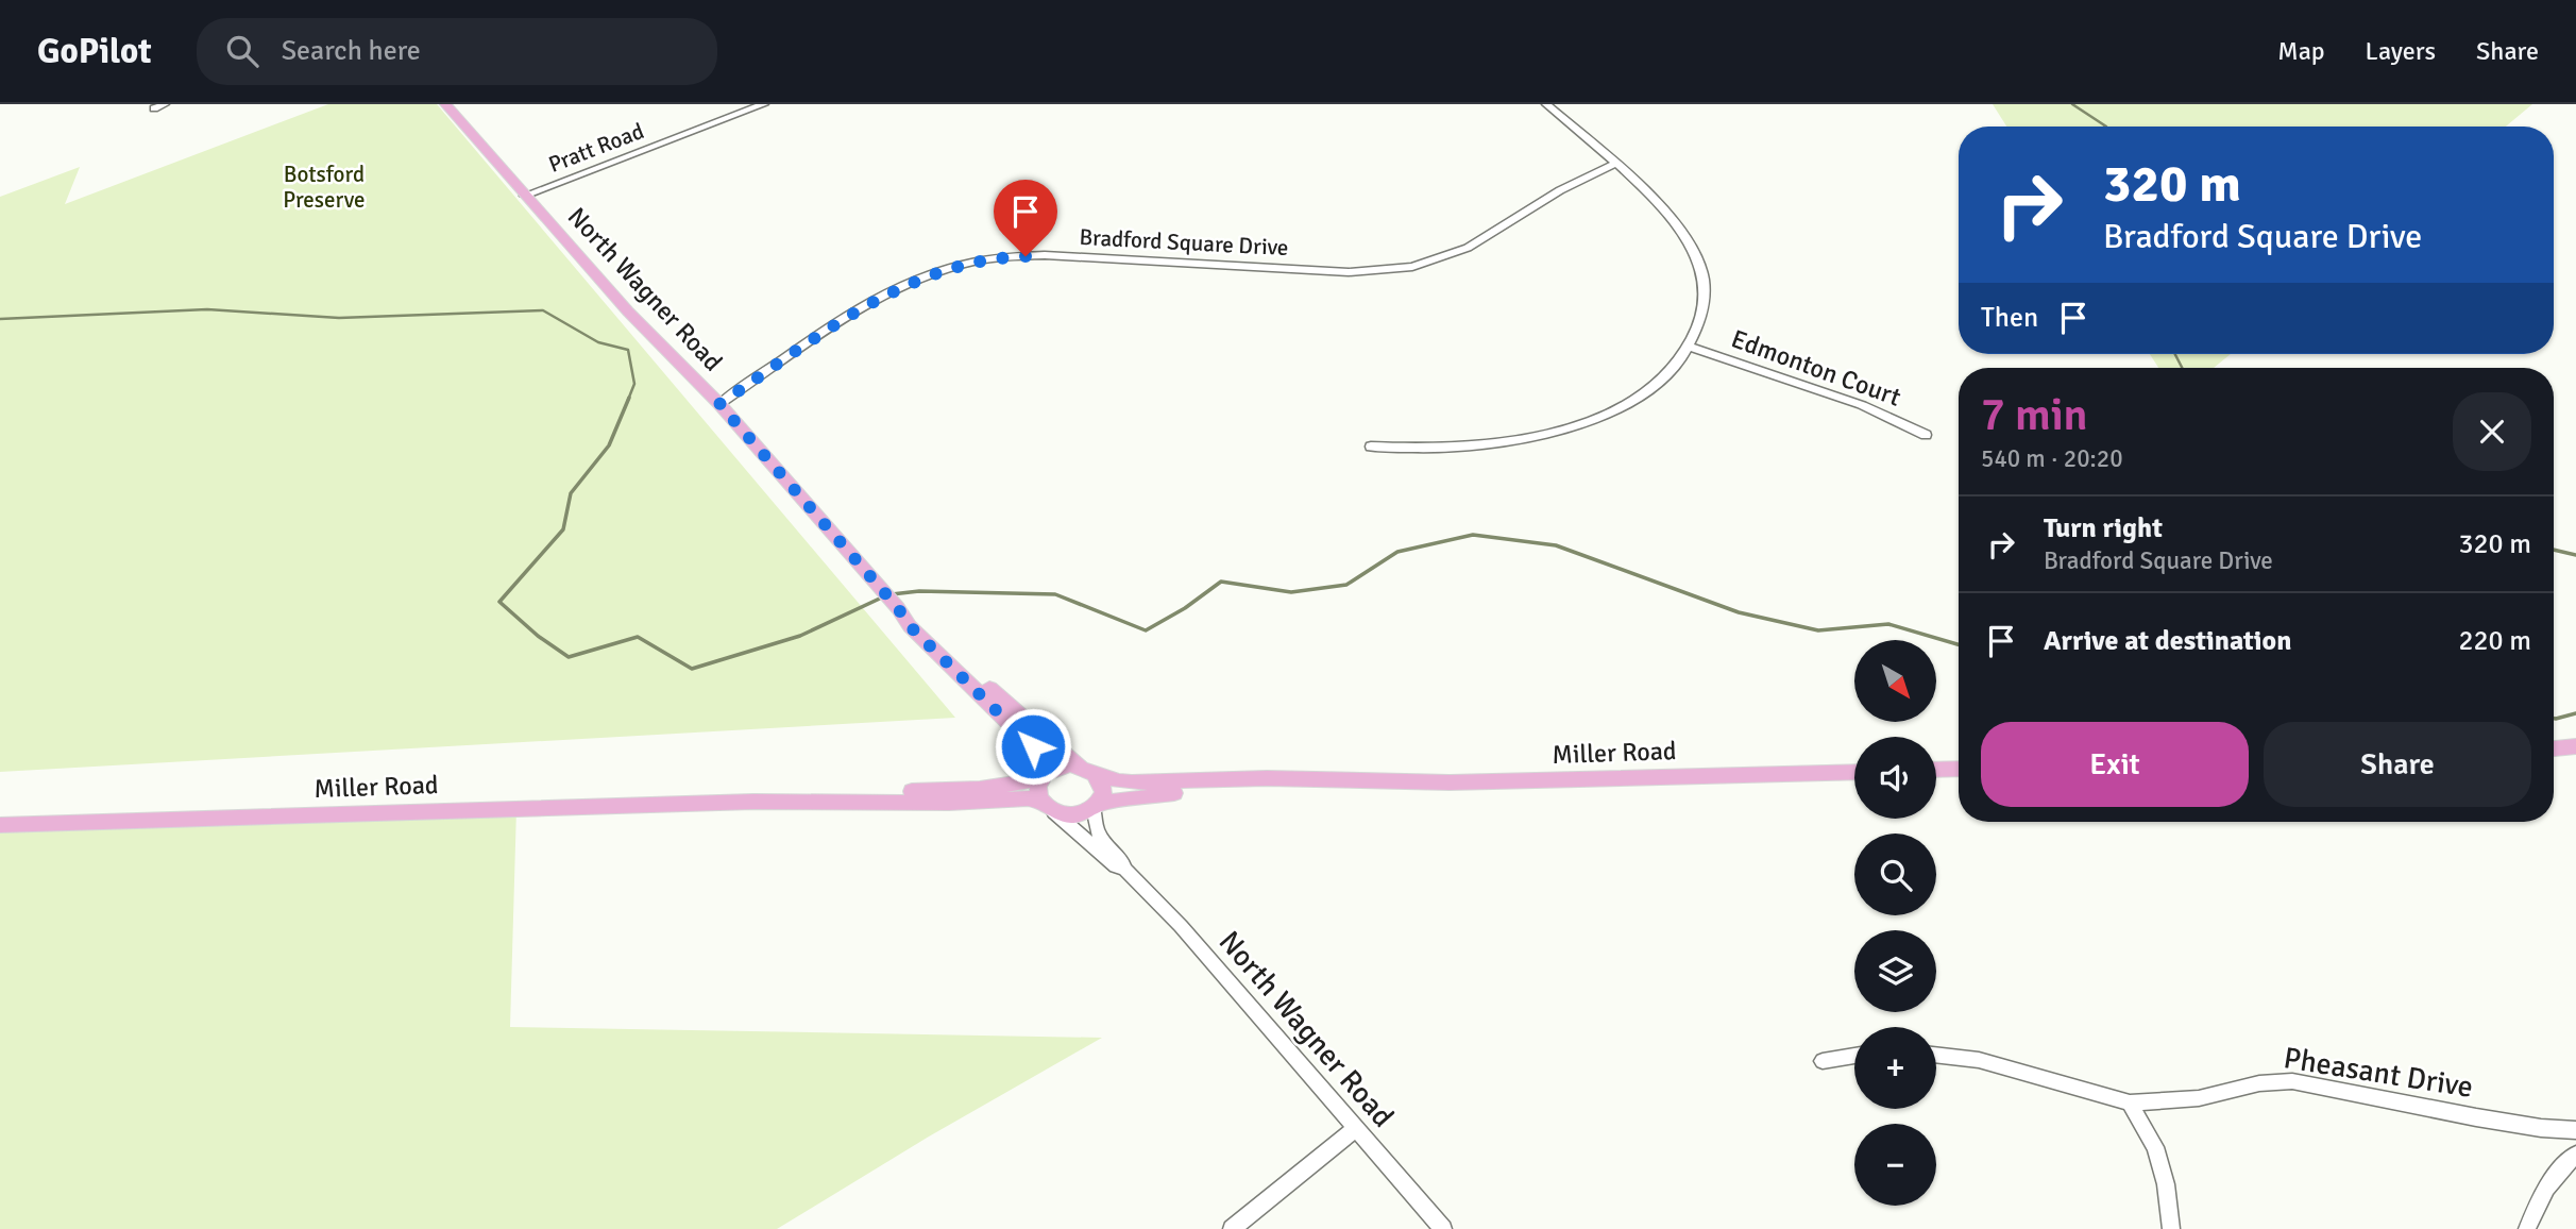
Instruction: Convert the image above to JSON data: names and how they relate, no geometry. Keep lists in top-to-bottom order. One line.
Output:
{"streets":{"main road":["North Wagner Road","Miller Road"],"street":["Pratt Road","Bradford Square Drive","Edmonton Court","Pheasant Drive"]},"crossings":[["Pratt Road","North Wagner Road"],["Bradford Square Drive","North Wagner Road"],["North Wagner Road","Miller Road"]],"parks":["Botsford Preserve"],"north":"bottom right","page":{"header":"GoPilot","search":"Search here","nav":["Map","Layers","Share"],"turn":["320 m","Bradford Square Drive"],"then":"Then","heading":["7 min","540 m · 20:20"],"list":[{"name":"Turn right","note":"Bradford Square Drive","value":"320 m"},{"name":"Arrive at destination","value":"220 m"}],"map_buttons":["+","−"],"buttons":["Exit","Share"]}}
